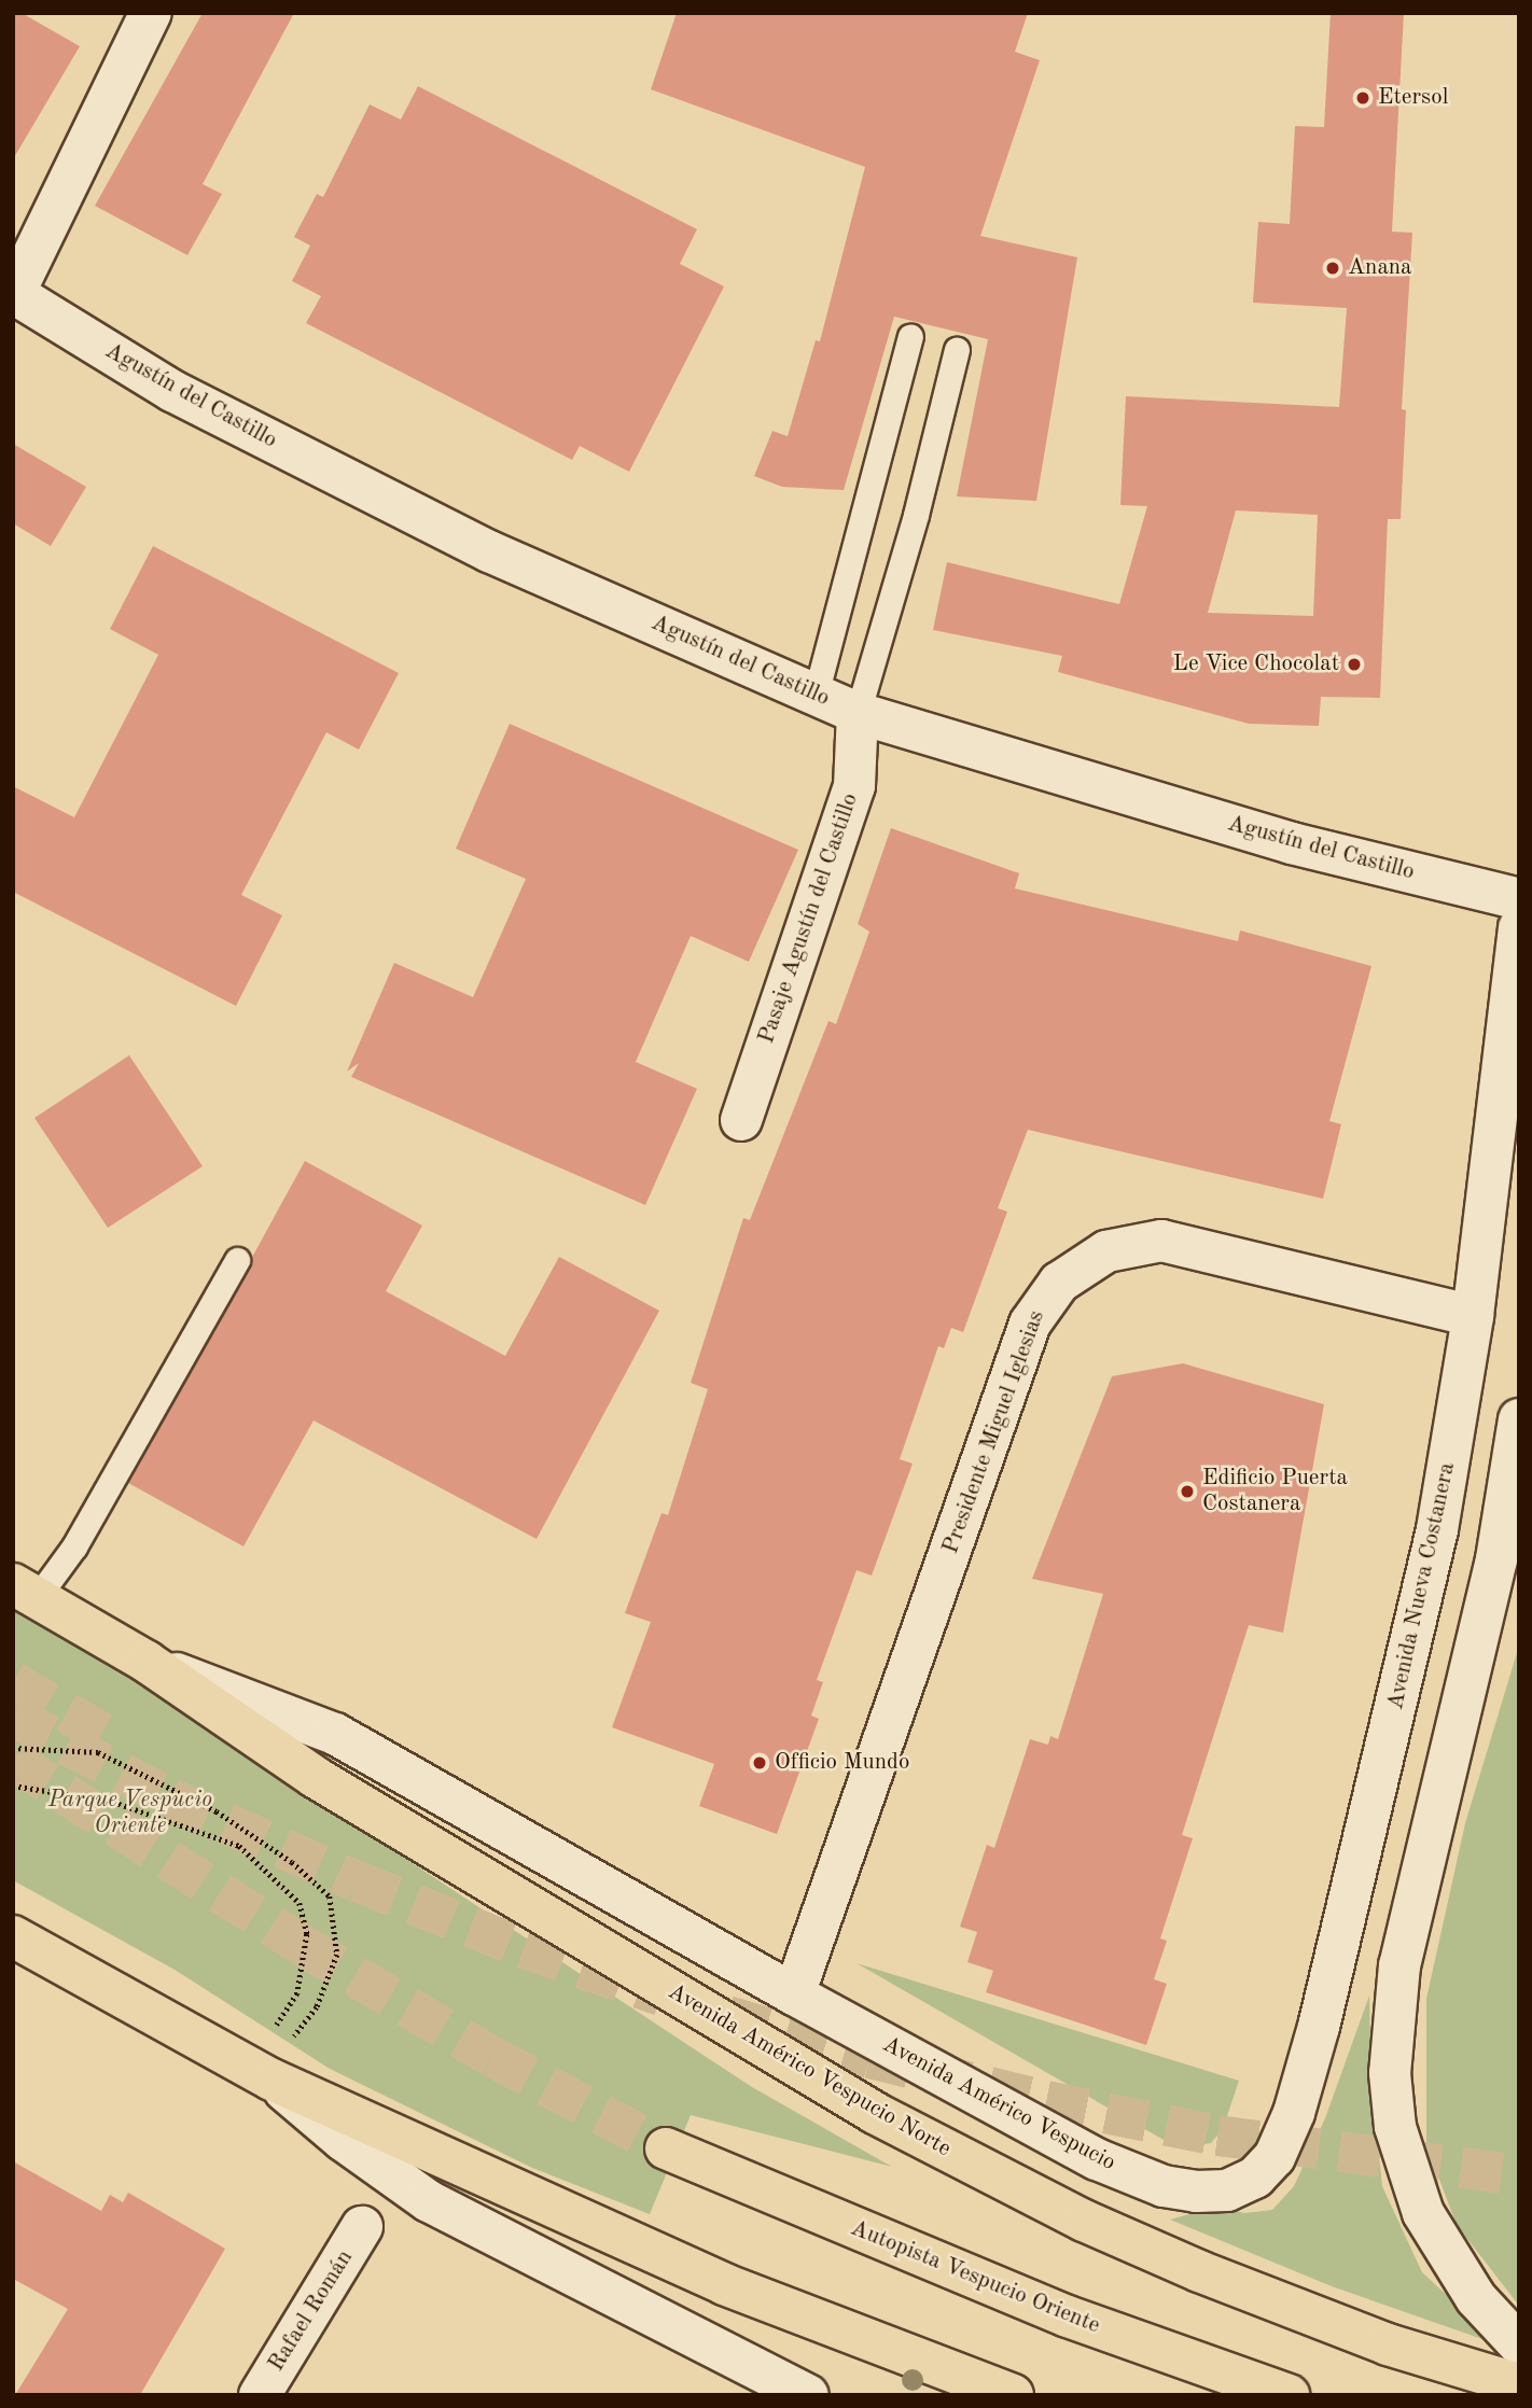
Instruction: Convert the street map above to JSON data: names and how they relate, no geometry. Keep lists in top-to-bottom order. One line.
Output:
{"streets":{"main road":["Agustín del Castillo","Pasaje Agustín del Castillo","Presidente Miguel Iglesias","Avenida Nueva Costanera","Avenida Américo Vespucio Norte","Avenida Américo Vespucio","Autopista Vespucio Oriente","Rafael Román"]},"crossings":[["Agustín del Castillo","Pasaje Agustín del Castillo"],["Presidente Miguel Iglesias","Avenida Nueva Costanera"],["Presidente Miguel Iglesias","Avenida Américo Vespucio Norte"],["Presidente Miguel Iglesias","Avenida Américo Vespucio"],["Avenida Nueva Costanera","Avenida Américo Vespucio"],["Avenida Américo Vespucio Norte","Avenida Américo Vespucio"]],"parks":["Parque Vespucio Oriente"],"places":["Etersol","Anana","Le Vice Chocolat","Edificio Puerta Costanera","Officio Mundo"]}
